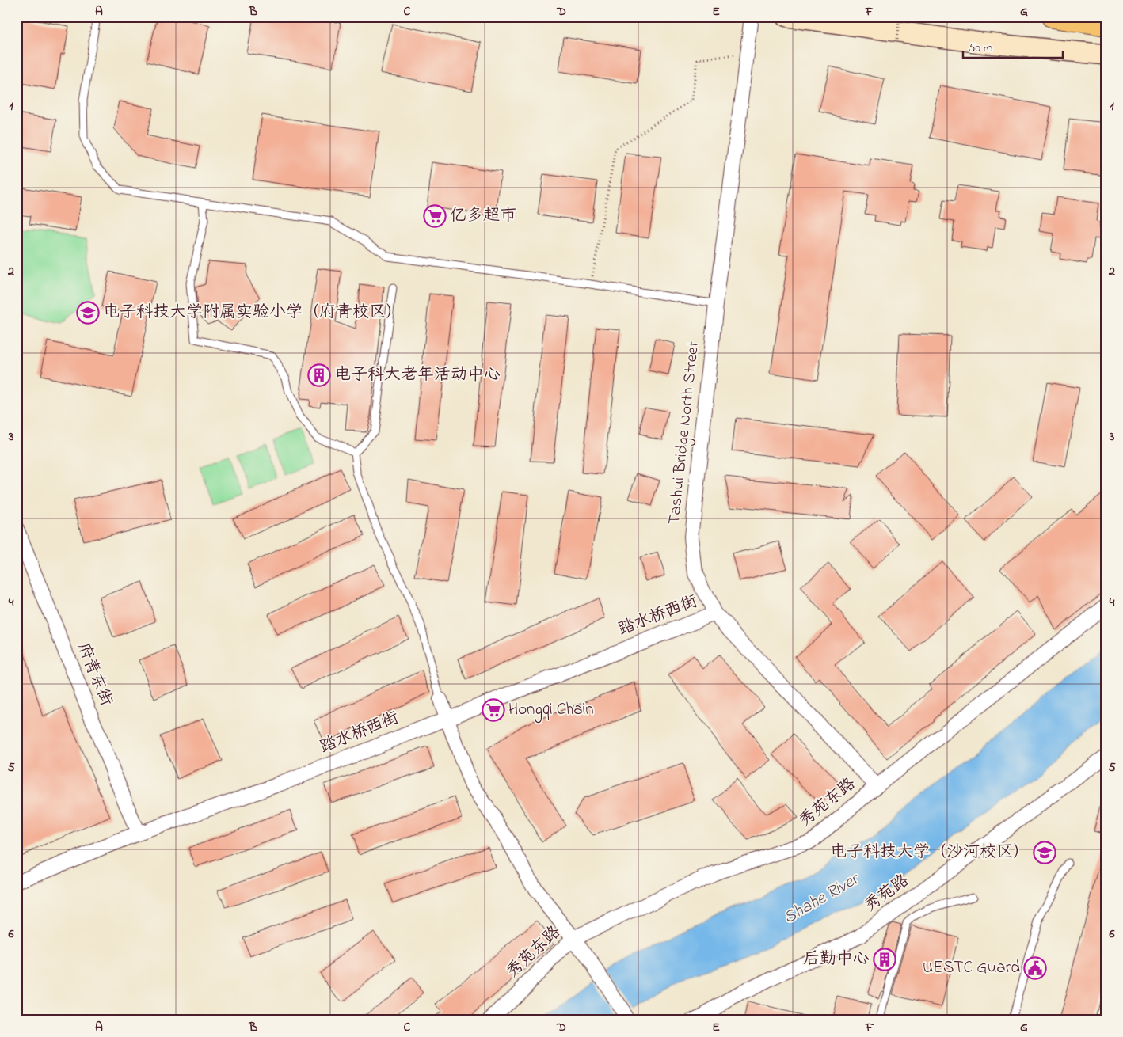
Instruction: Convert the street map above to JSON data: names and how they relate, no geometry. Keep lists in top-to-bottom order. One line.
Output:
{"streets":{"street":["Tashui Bridge North Street","踏水桥西街","府青东街","秀苑东路","秀苑路"]},"crossings":[["Tashui Bridge North Street","踏水桥西街"],["Tashui Bridge North Street","秀苑东路"],["踏水桥西街","府青东街"]],"water":["Shahe River"],"places":{"supermarket":["亿多超市","Hongqi Chain"],"school or university":["电子科技大学附属实验小学（府青校区）","电子科技大学（沙河校区）"],"building":["电子科大老年活动中心","后勤中心"],"public building":["UESTC Guard"]},"scale_bar":"50 m","grid":{"columns":["A","B","C","D","E","F","G"],"rows":["1","2","3","4","5","6"]}}
